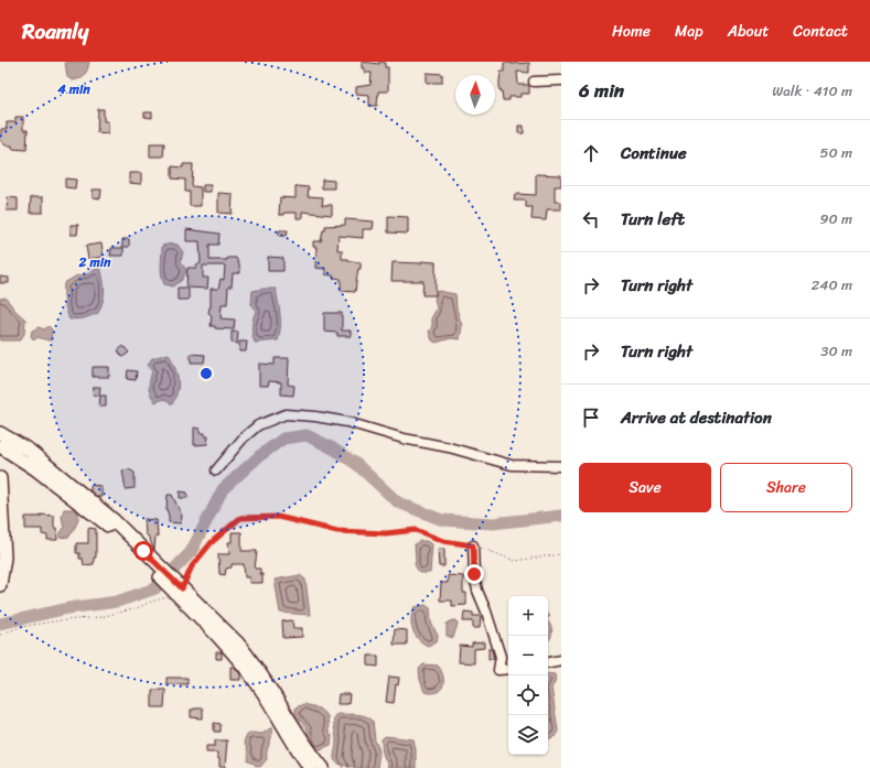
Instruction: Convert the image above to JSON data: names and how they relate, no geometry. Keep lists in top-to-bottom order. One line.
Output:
{"north":"top","page":{"header":"Roamly","nav":["Home","Map","About","Contact"],"heading":["6 min","Walk · 410 m"],"list":[["Continue","50 m"],["Turn left","90 m"],["Turn right","240 m"],["Turn right","30 m"],"Arrive at destination"],"buttons":["Save","Share"],"map_buttons":["+","−"]},"rings":["4 min","2 min"]}
